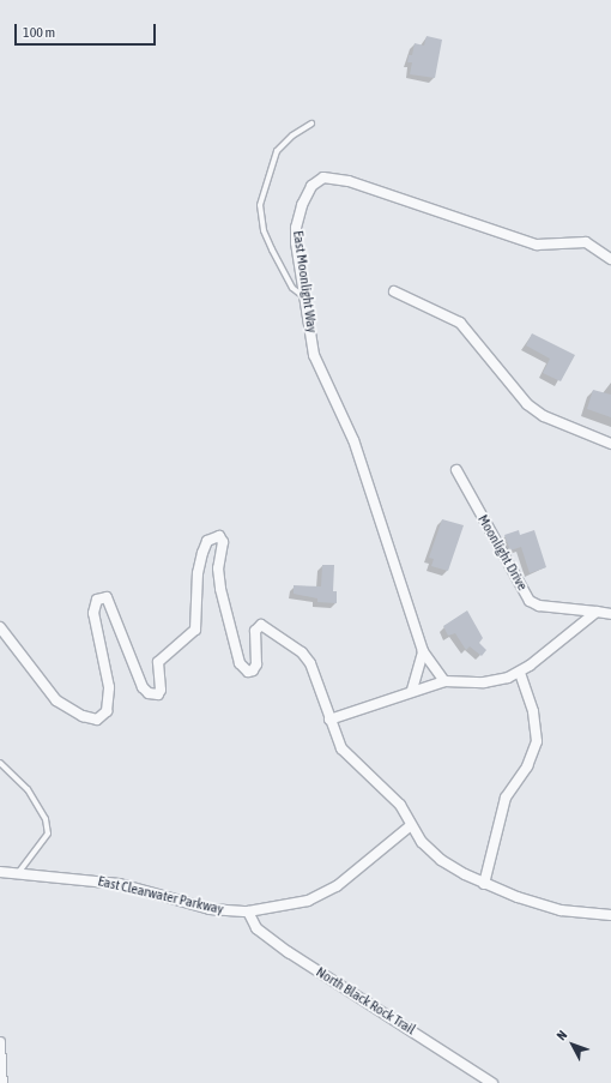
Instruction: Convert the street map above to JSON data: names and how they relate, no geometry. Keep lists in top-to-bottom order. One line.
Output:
{"streets":{"street":["East Moonlight Way","Moonlight Drive","East Clearwater Parkway","North Black Rock Trail"]},"crossings":[["East Clearwater Parkway","North Black Rock Trail"]],"scale_bar":"100 m","north":"top left"}
